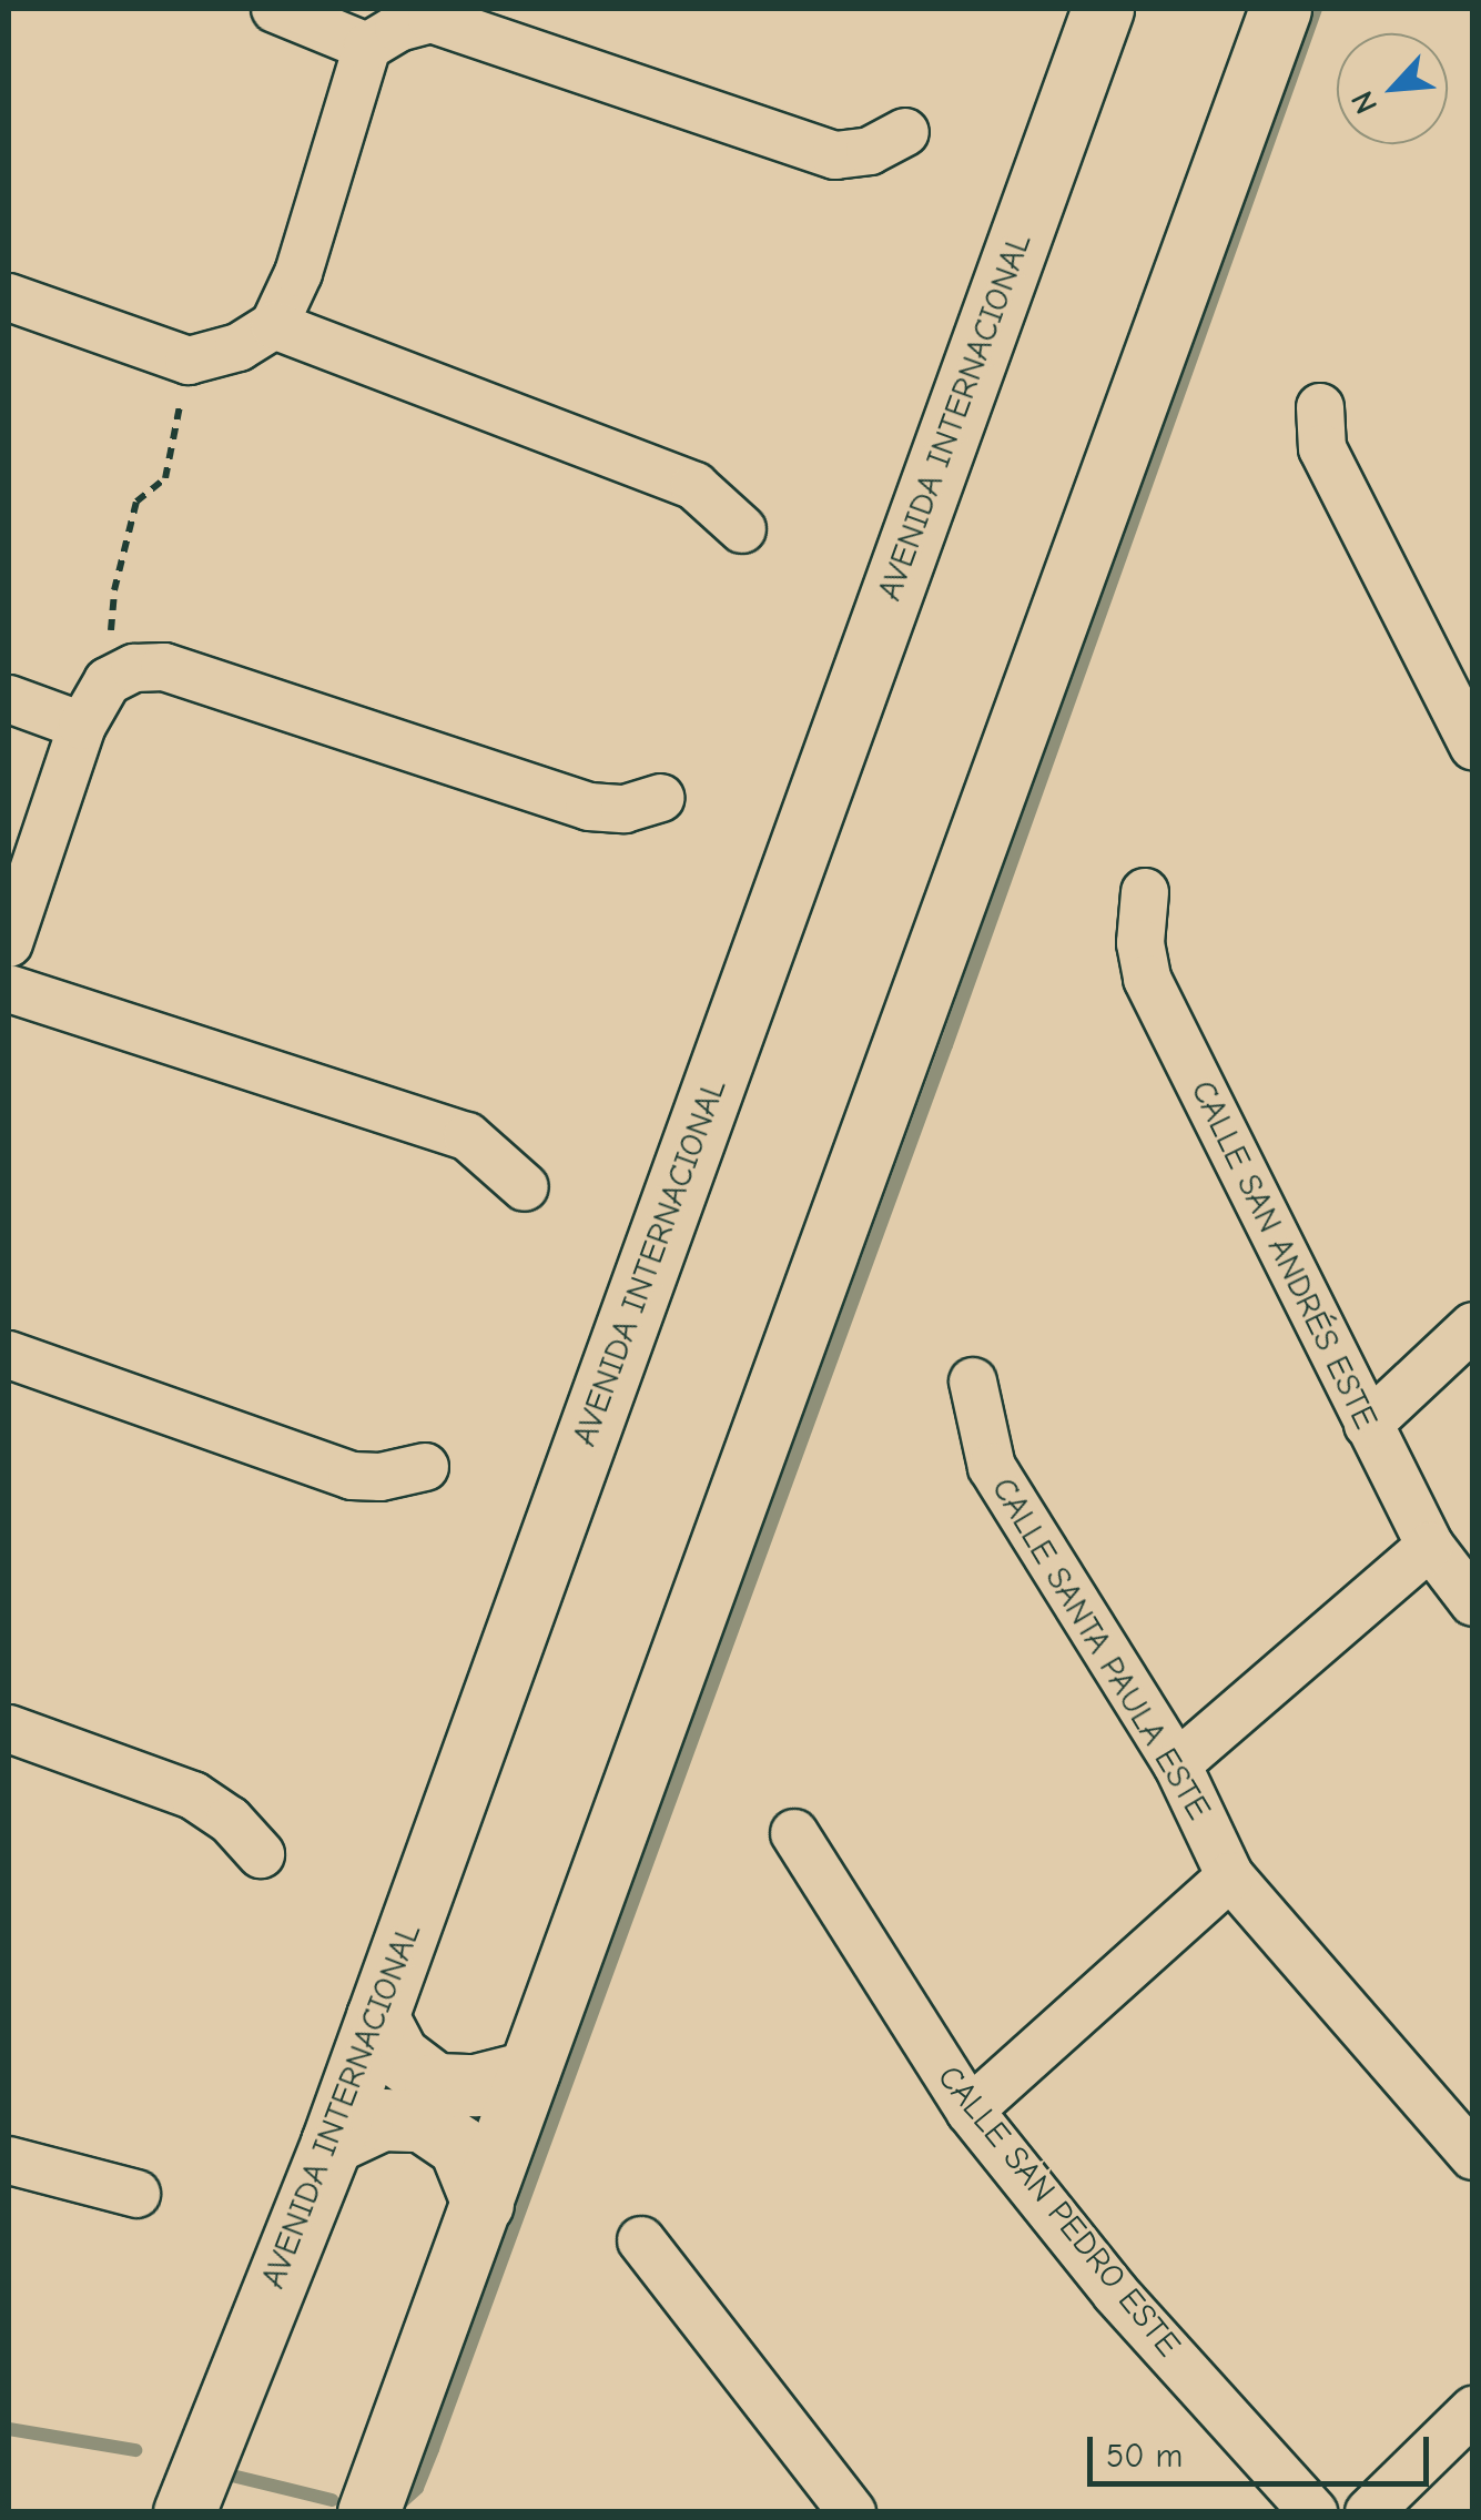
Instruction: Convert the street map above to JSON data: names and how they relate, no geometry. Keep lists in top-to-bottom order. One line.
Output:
{"streets":{"main road":["AVENIDA INTERNACIONAL"],"street":["CALLE SAN ANDRÉS ESTE","CALLE SANTA PAULA ESTE","CALLE SAN PEDRO ESTE"]},"scale_bar":"50 m","north":"bottom left"}
